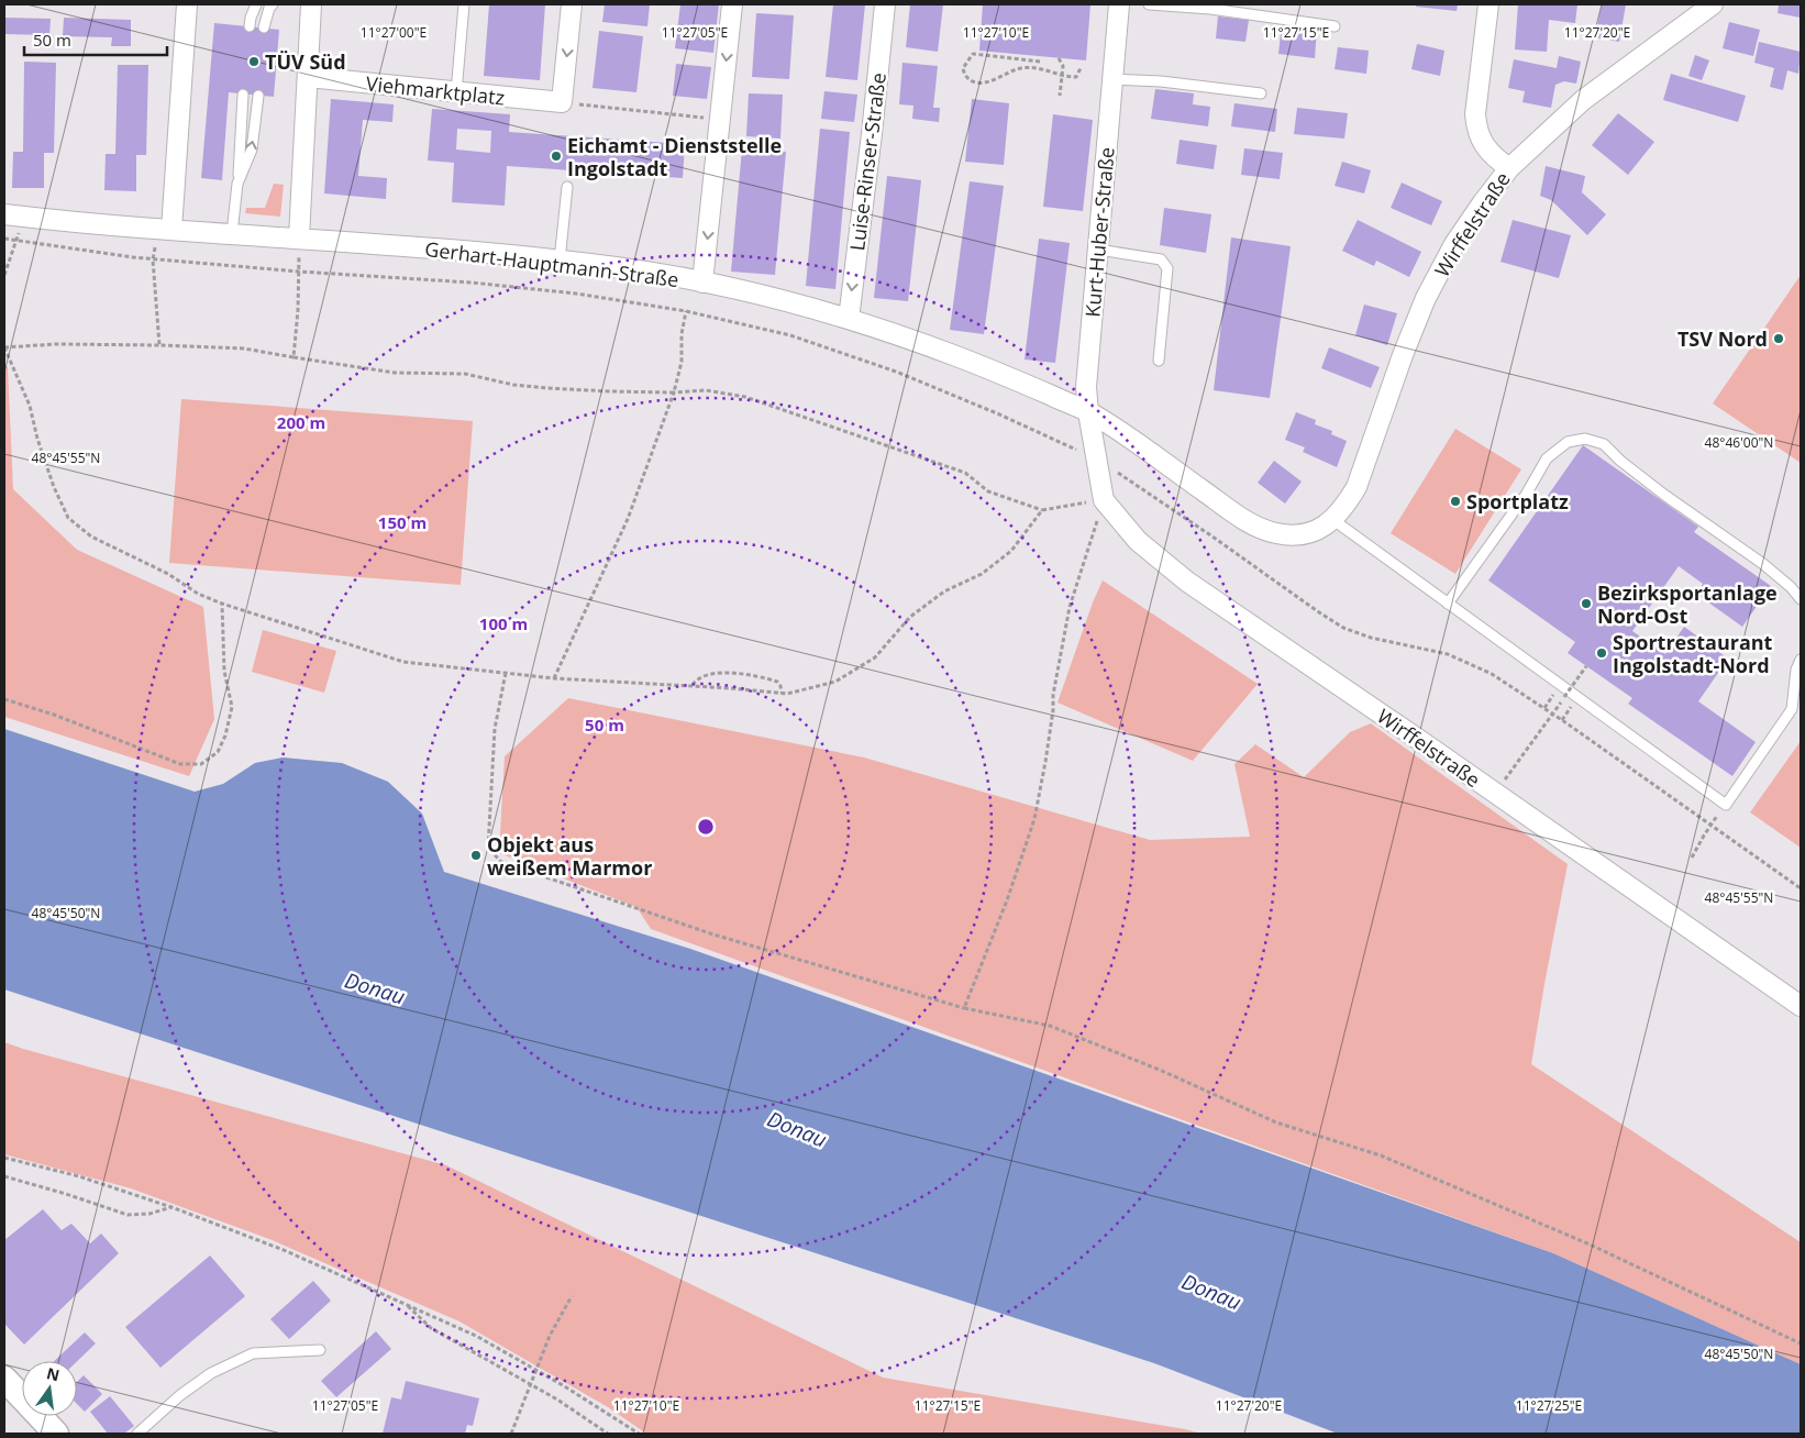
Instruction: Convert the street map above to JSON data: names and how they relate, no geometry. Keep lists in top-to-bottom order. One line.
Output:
{"streets":{"street":["Viehmarktplatz","Luise-Rinser-Straße","Wirffelstraße","Kurt-Huber-Straße","Gerhart-Hauptmann-Straße"]},"crossings":[["Luise-Rinser-Straße","Gerhart-Hauptmann-Straße"],["Wirffelstraße","Gerhart-Hauptmann-Straße"],["Kurt-Huber-Straße","Gerhart-Hauptmann-Straße"]],"water":["Donau"],"places":["TÜV Süd","Eichamt - Dienststelle Ingolstadt","TSV Nord","Sportplatz","Bezirksportanlage Nord-Ost","Sportrestaurant Ingolstadt-Nord","Objekt aus weißem Marmor"],"scale_bar":"50 m","north":"top","coordinates":["11°27'00\"E","11°27'05\"E","11°27'10\"E","11°27'15\"E","11°27'20\"E","48°46'00\"N","48°45'55\"N","48°45'50\"N","11°27'25\"E"],"rings":["200 m","150 m","100 m","50 m"]}
